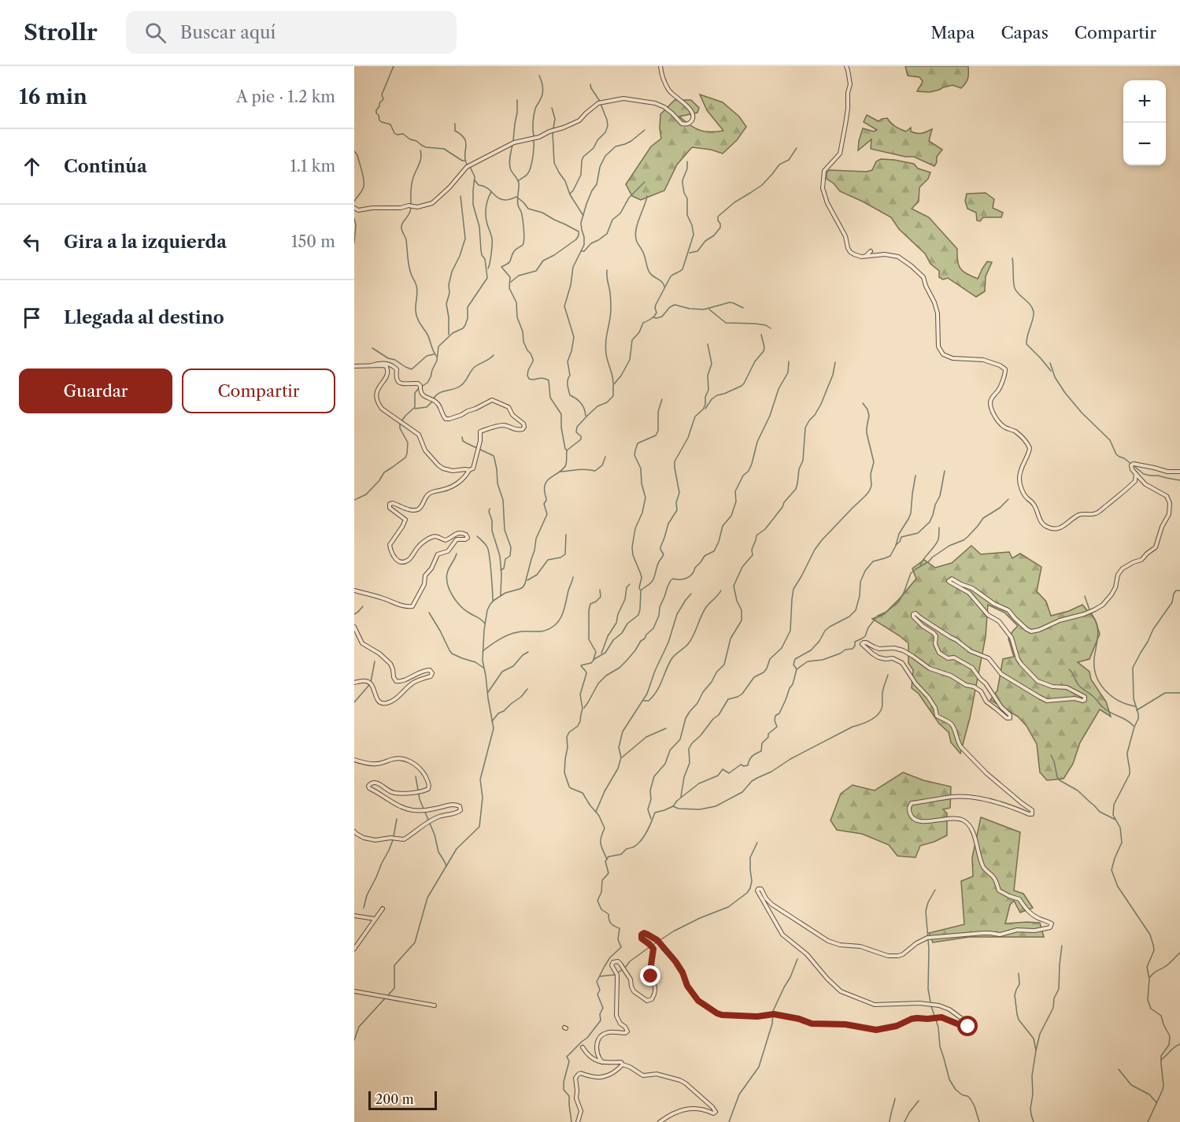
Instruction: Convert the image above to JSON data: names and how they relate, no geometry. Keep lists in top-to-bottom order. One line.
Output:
{"scale_bar":"200 m","page":{"header":"Strollr","search":"Buscar aquí","nav":["Mapa","Capas","Compartir"],"heading":["16 min","A pie · 1.2 km"],"map_buttons":["+","−"],"list":[["Continúa","1.1 km"],["Gira a la izquierda","150 m"],"Llegada al destino"],"buttons":["Guardar","Compartir"],"scale":"200 m"}}
